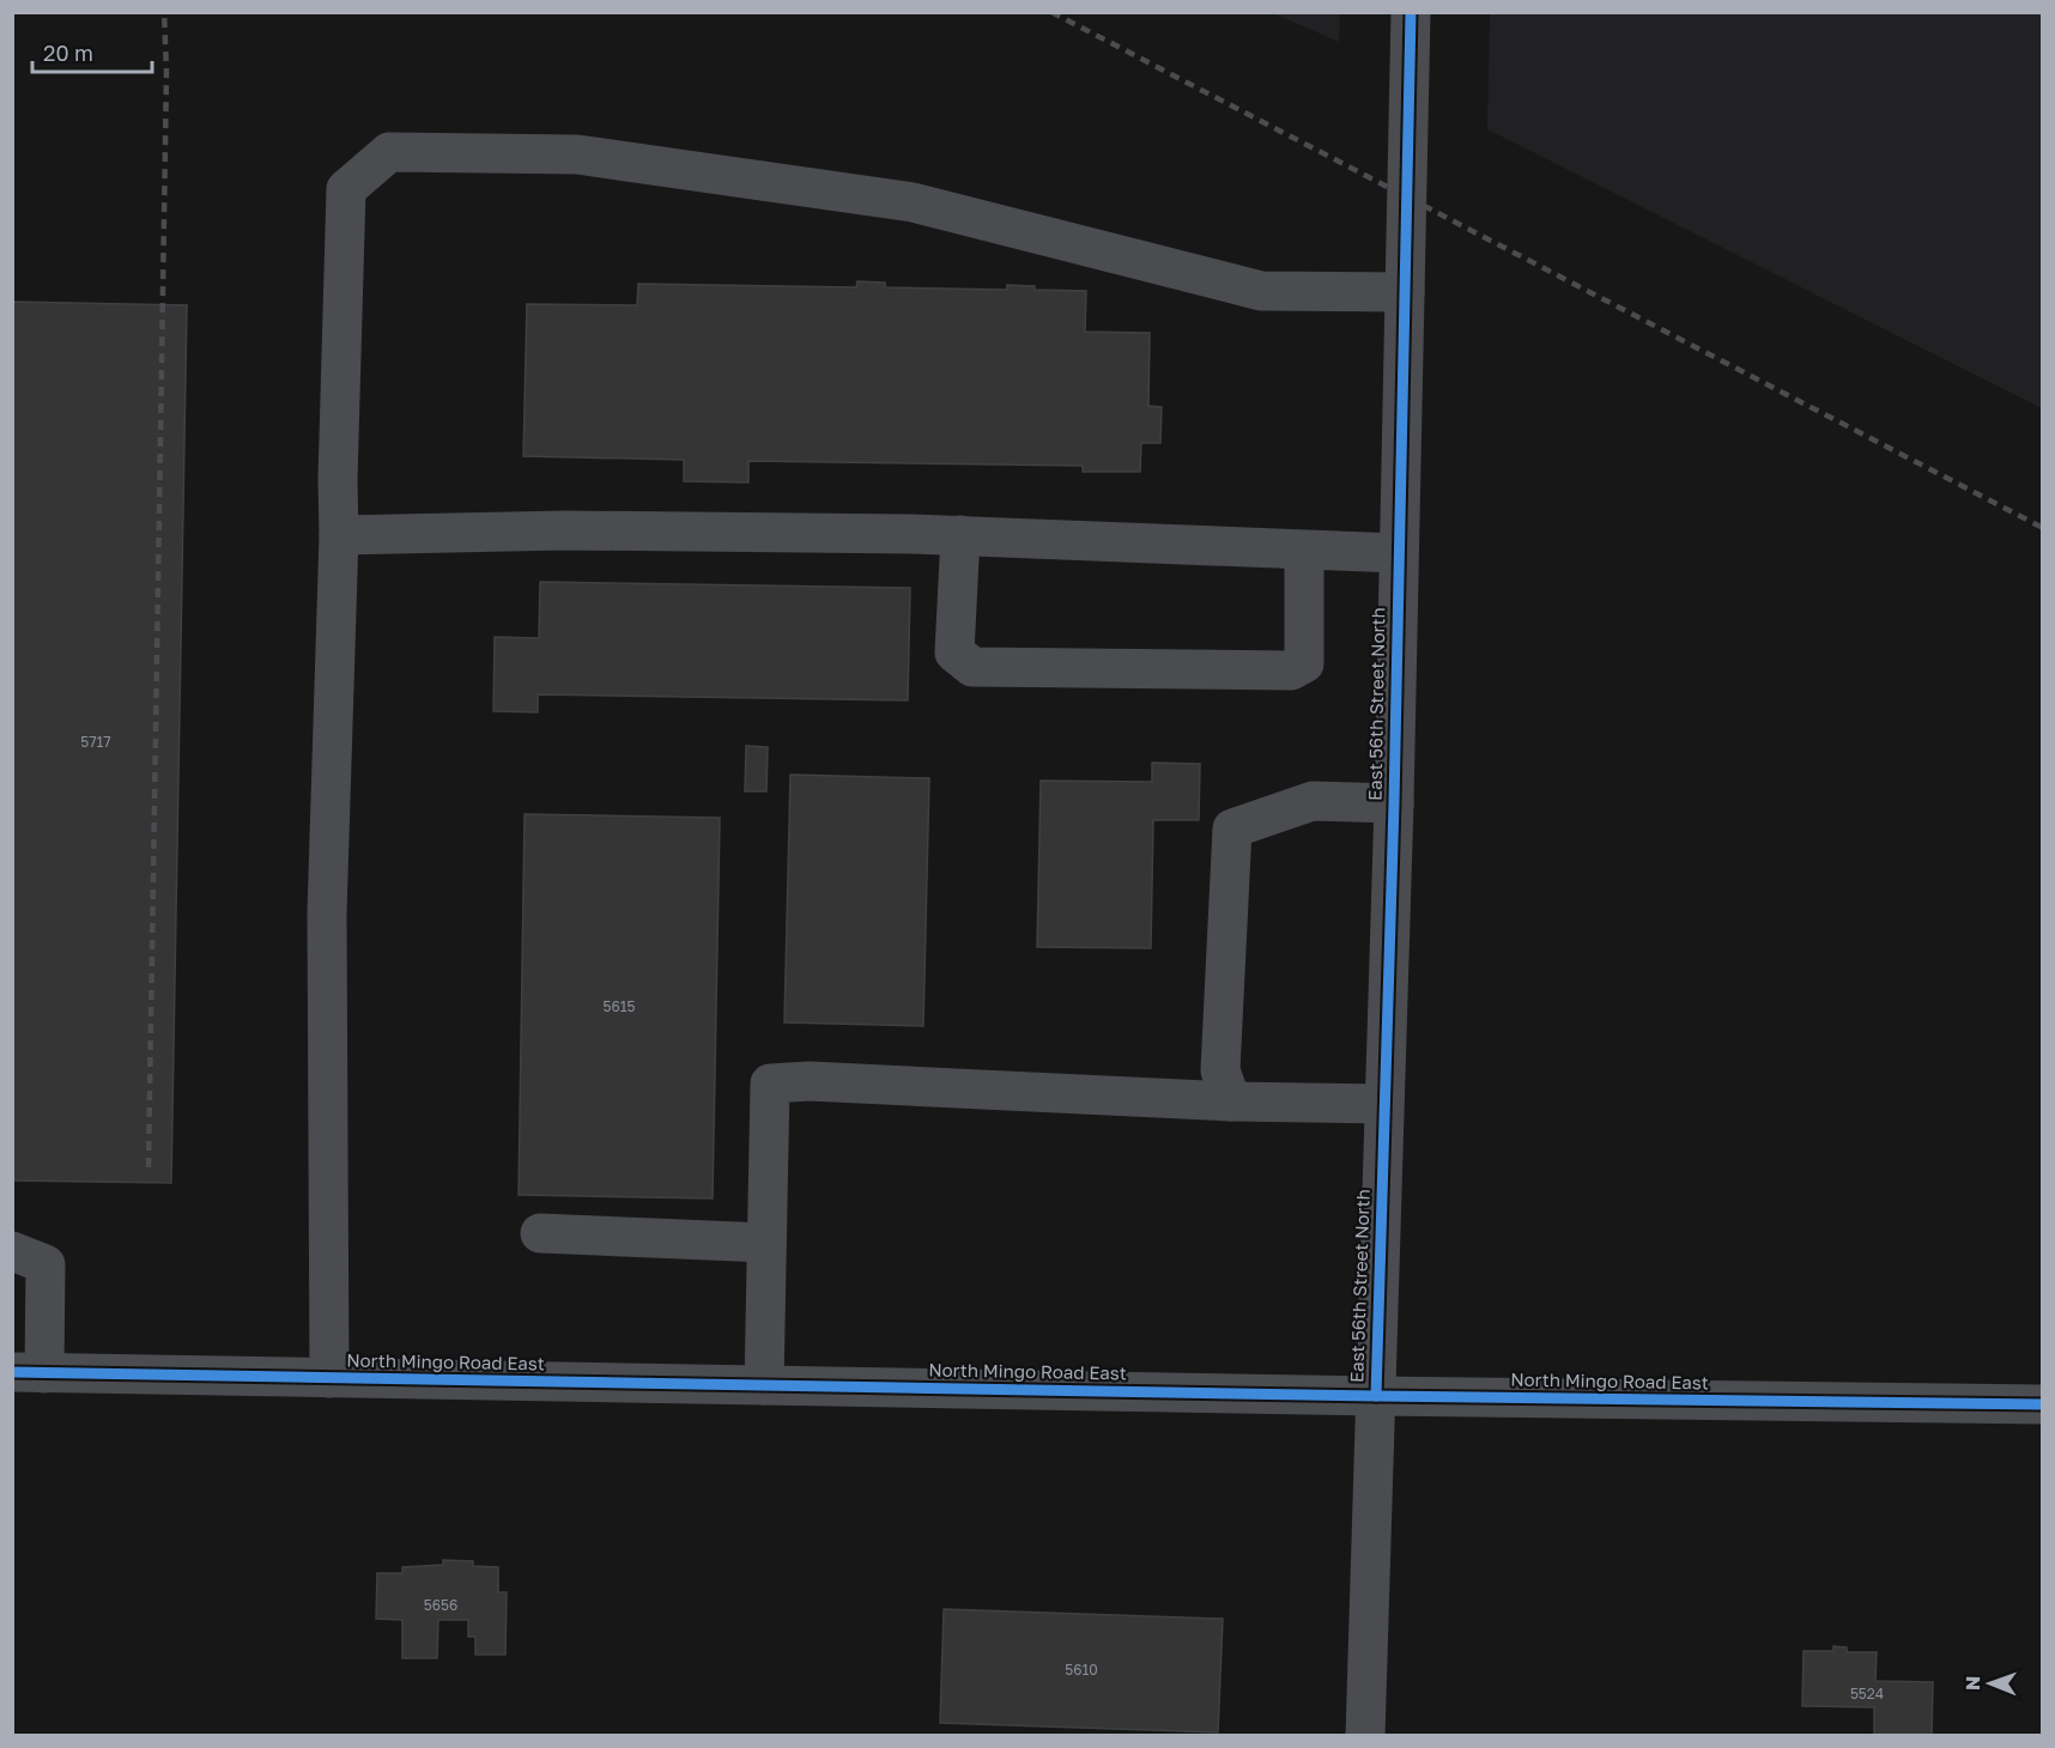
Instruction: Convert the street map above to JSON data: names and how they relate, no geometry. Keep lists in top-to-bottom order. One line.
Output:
{"streets":{"street":["East 56th Street North","North Mingo Road East"]},"crossings":[["East 56th Street North","North Mingo Road East"]],"house_numbers":["5717","5615","5656","5610","5524"],"scale_bar":"20 m","north":"left"}
